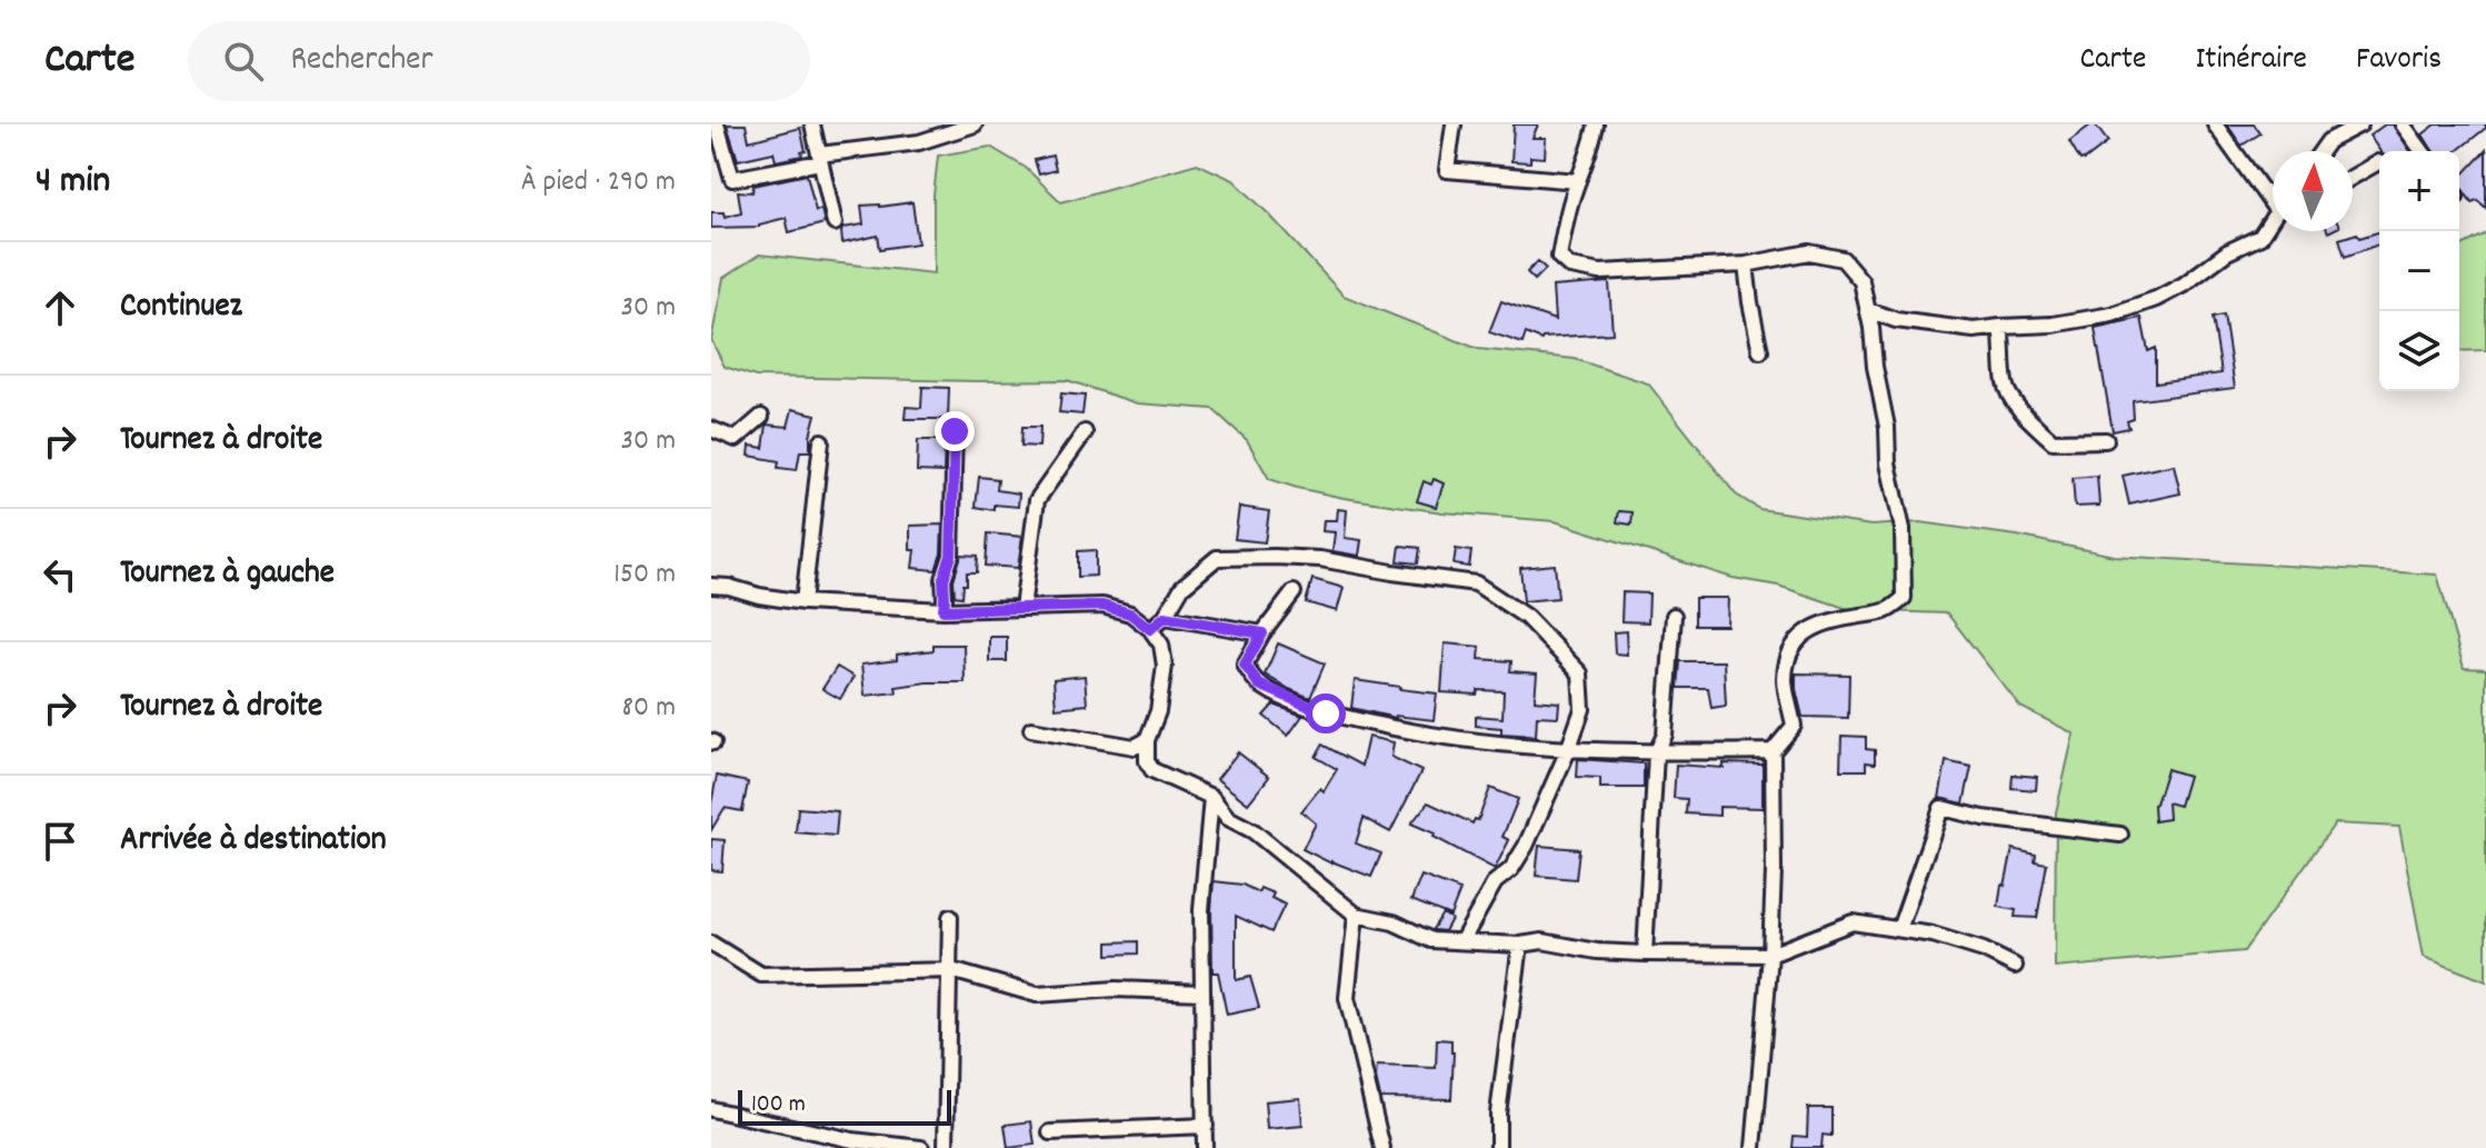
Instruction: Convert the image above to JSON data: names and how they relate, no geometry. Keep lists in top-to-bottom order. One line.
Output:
{"scale_bar":"100 m","north":"top","page":{"header":"Carte","search":"Rechercher","nav":["Carte","Itinéraire","Favoris"],"heading":["4 min","À pied · 290 m"],"map_buttons":["+","−"],"list":[["Continuez","30 m"],["Tournez à droite","30 m"],["Tournez à gauche","150 m"],["Tournez à droite","80 m"],"Arrivée à destination"],"scale":"100 m"}}
